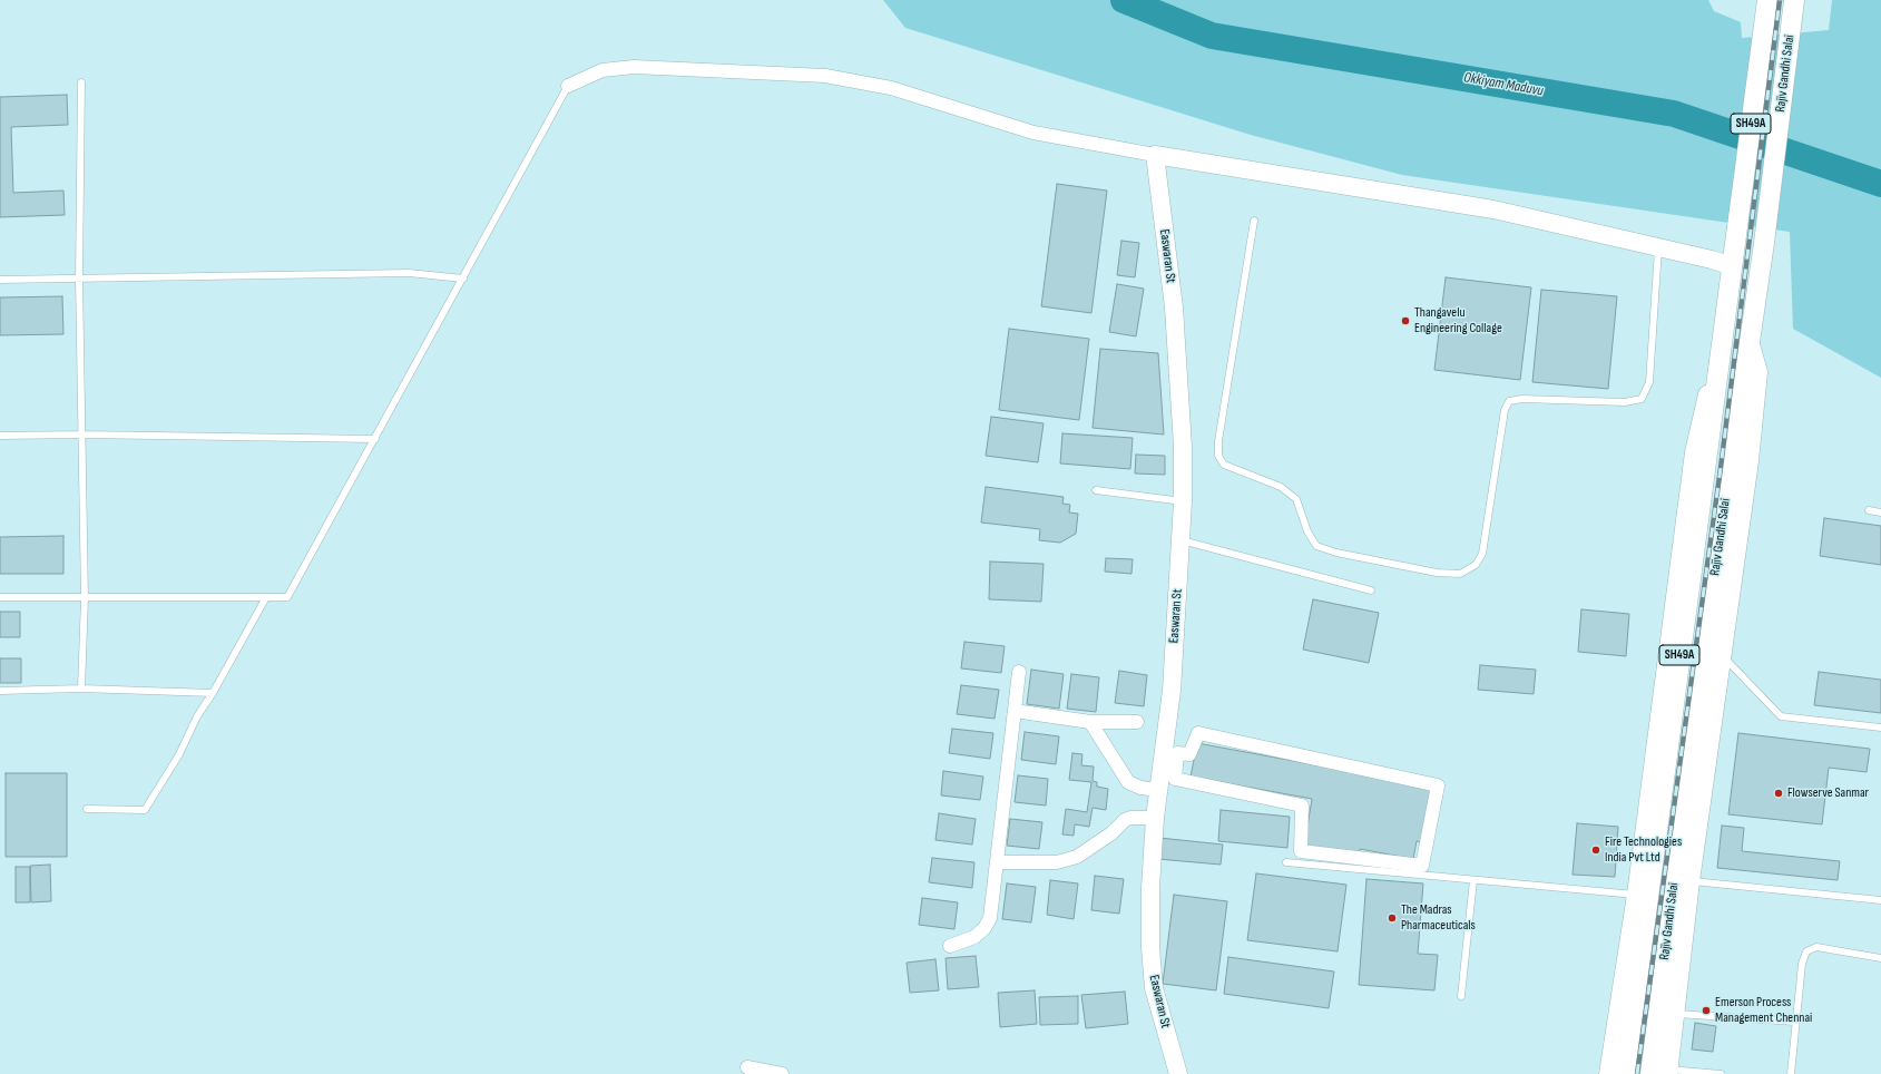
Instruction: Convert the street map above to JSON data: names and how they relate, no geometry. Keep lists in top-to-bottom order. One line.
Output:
{"streets":{"main road":["Rajiv Gandhi Salai","SH49A"],"street":["Easwaran St"]},"water":["Okkiyam Maduvu"],"places":["Thangavelu Engineering Collage","Flowserve Sanmar","Fire Technologies India Pvt Ltd","The Madras Pharmaceuticals","Emerson Process Management Chennai"]}
